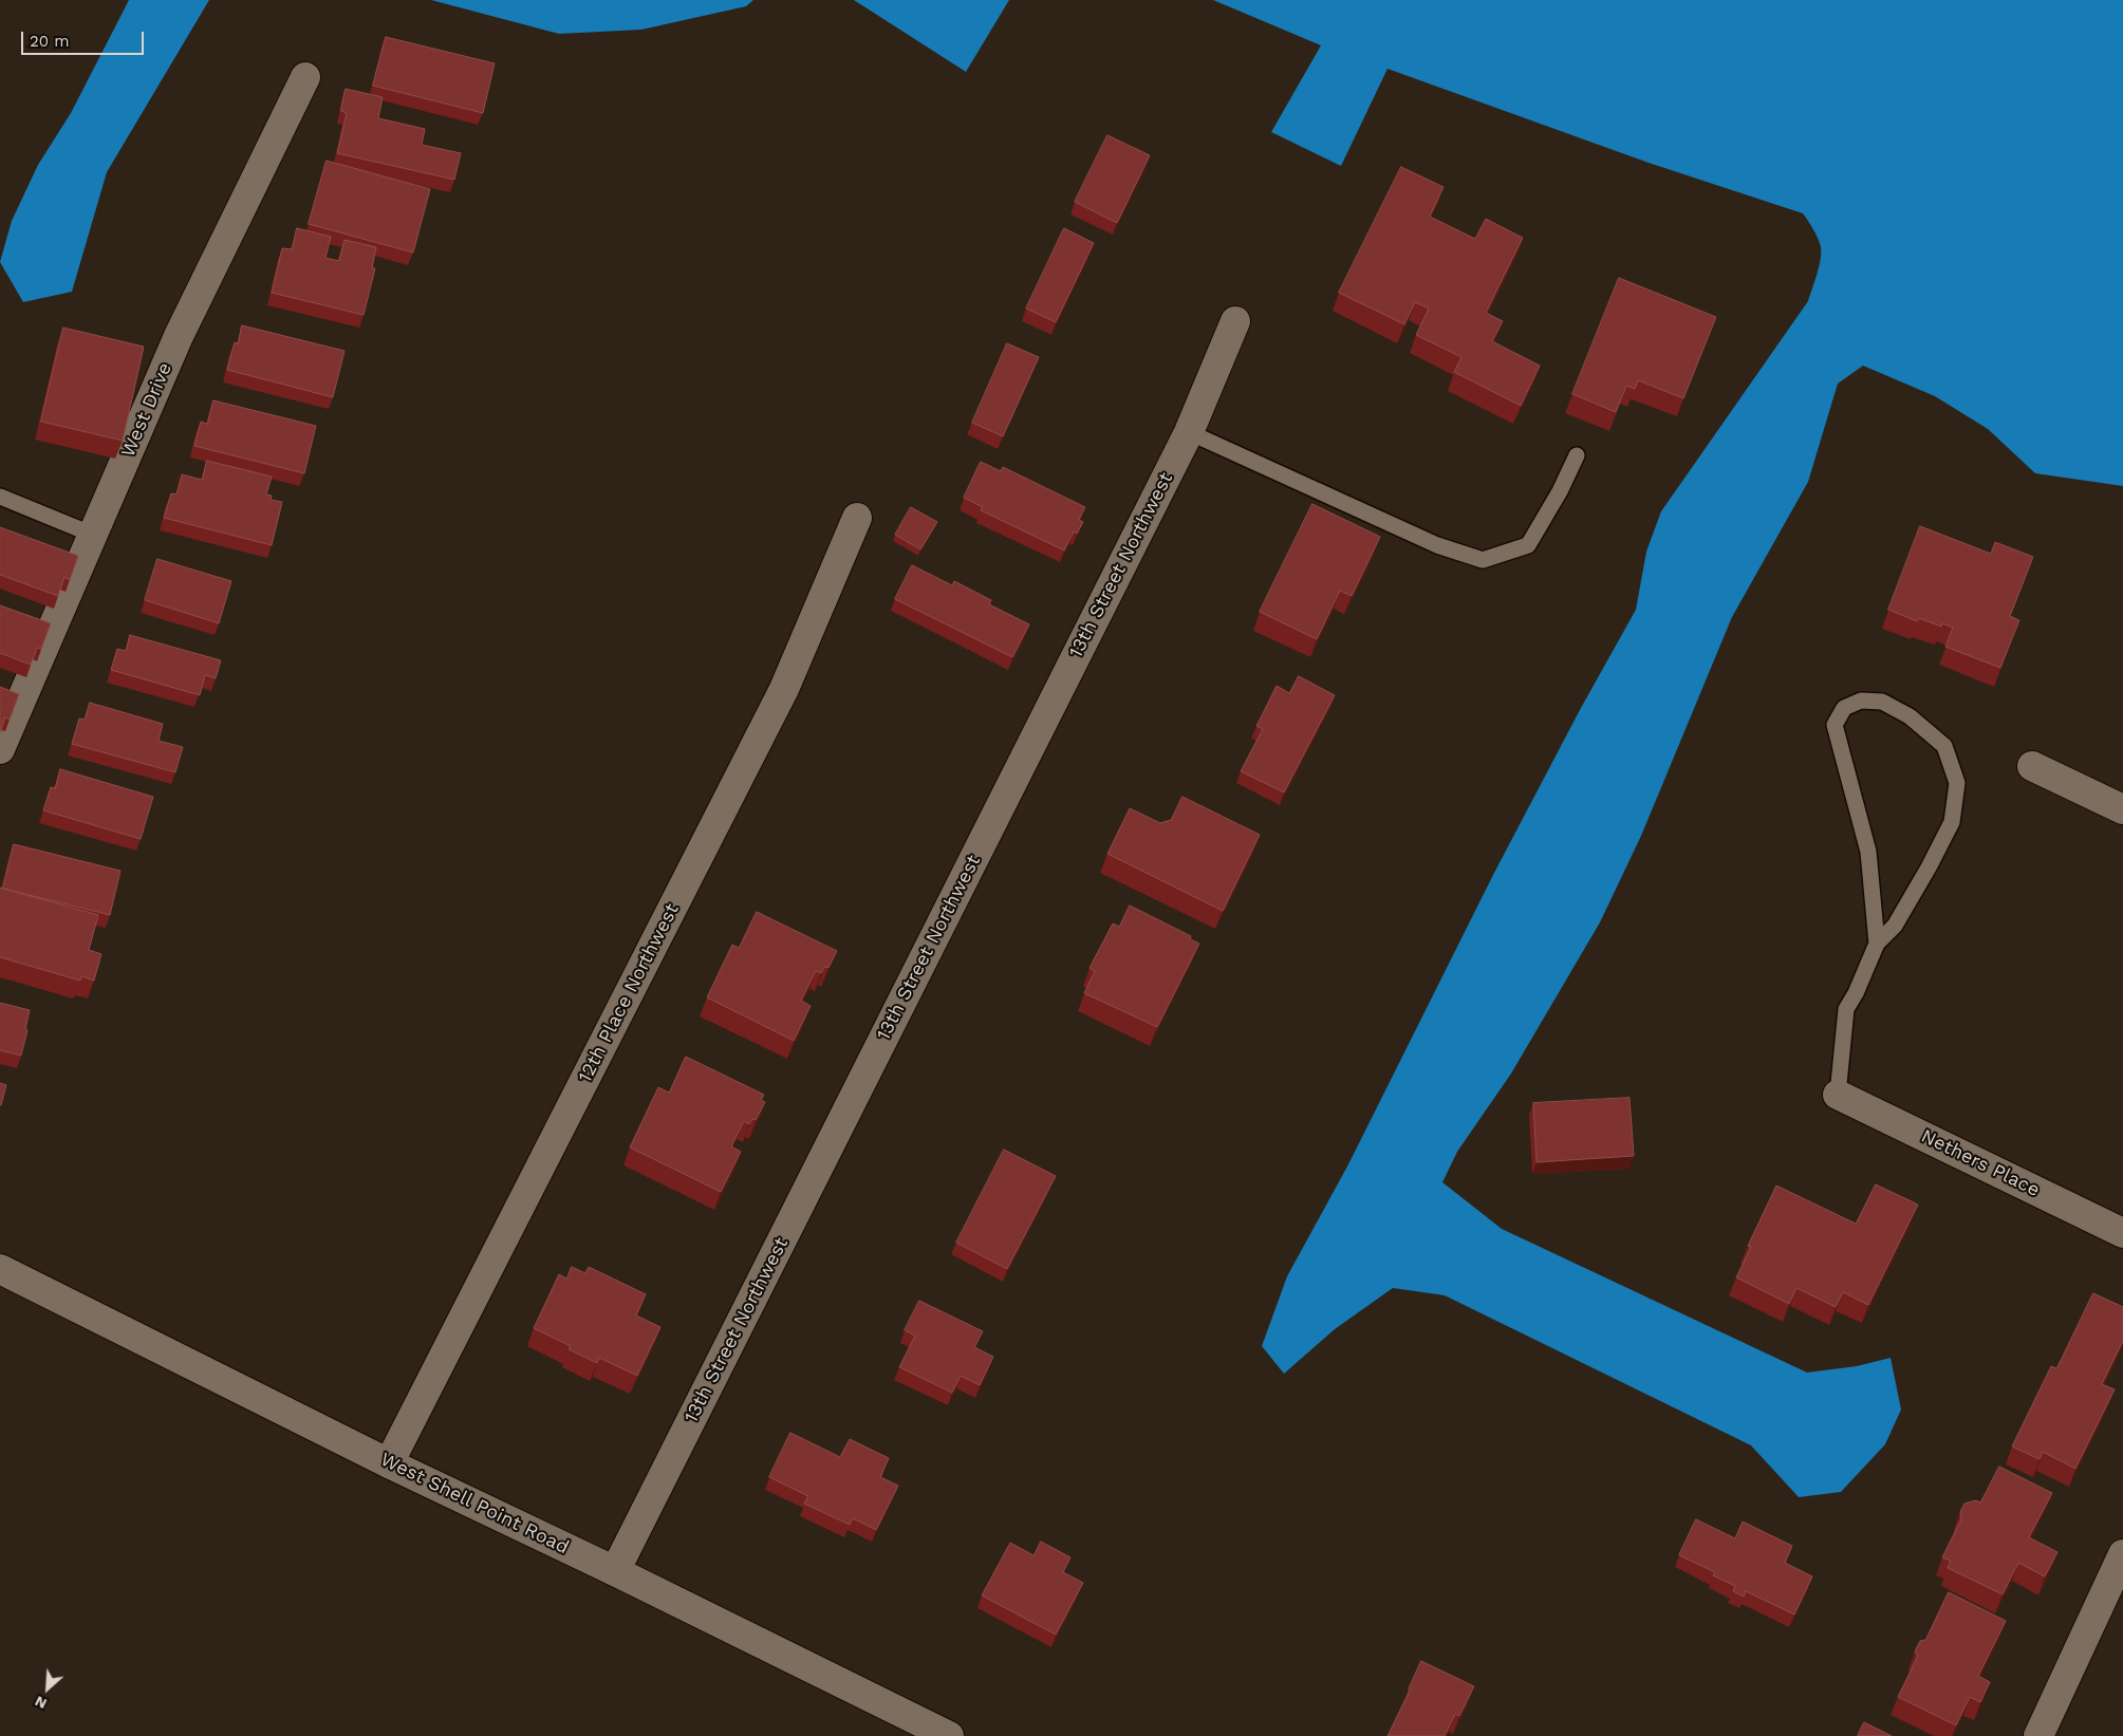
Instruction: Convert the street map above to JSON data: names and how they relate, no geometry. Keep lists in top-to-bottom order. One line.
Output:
{"streets":{"street":["West Drive","13th Street Northwest","12th Place Northwest","Nethers Place","West Shell Point Road"]},"crossings":[["13th Street Northwest","West Shell Point Road"],["12th Place Northwest","West Shell Point Road"]],"scale_bar":"20 m","north":"bottom left"}
